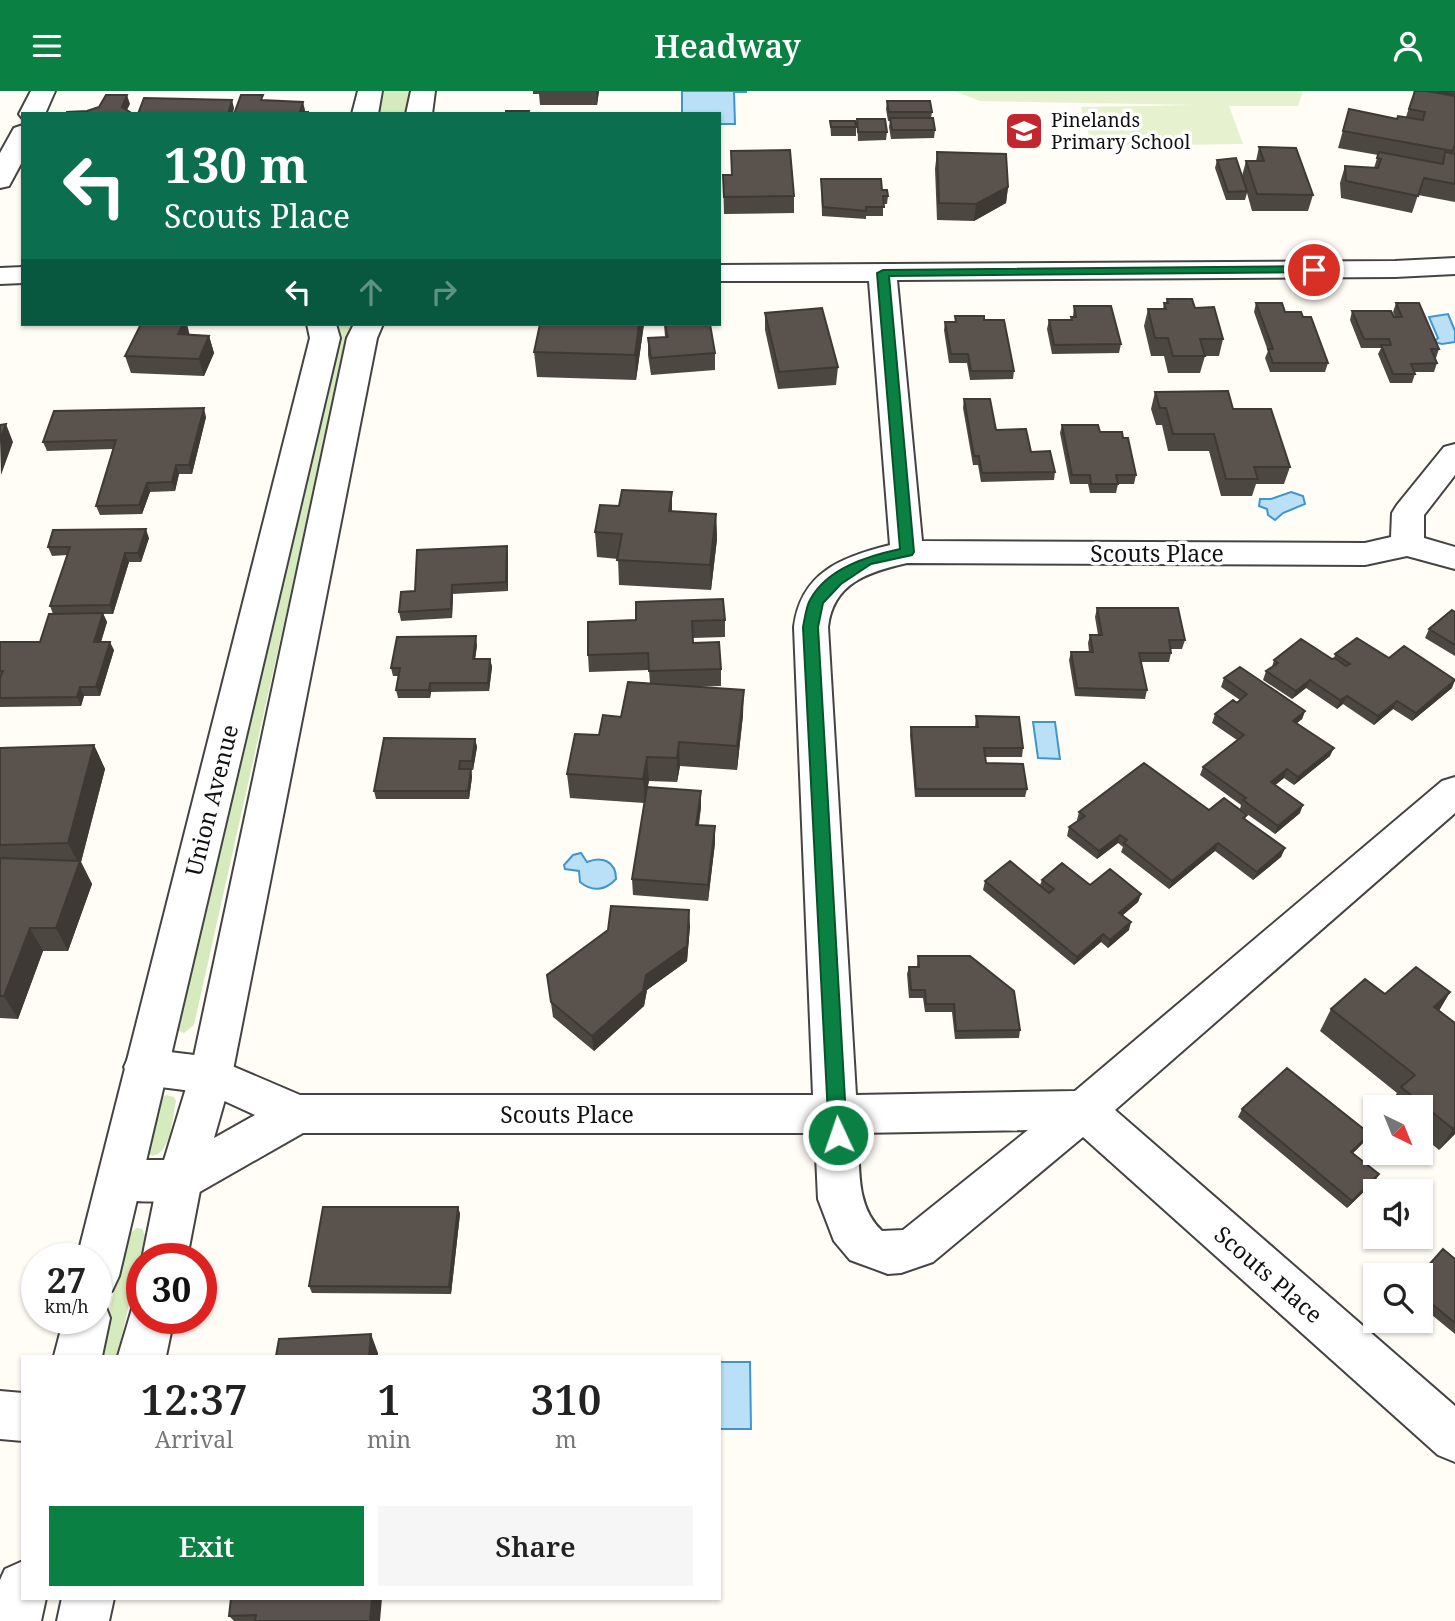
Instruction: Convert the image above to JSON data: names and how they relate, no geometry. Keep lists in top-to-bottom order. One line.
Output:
{"streets":{"street":["Scouts Place","Union Avenue"]},"crossings":[["Scouts Place","Union Avenue"]],"places":{"school or university":["Pinelands Primary School"]},"north":"bottom right","page":{"header":"Headway","turn":["130 m","Scouts Place"],"speed":"27 km/h","limit":"30","eta":["12:37","Arrival","1","min","310","m"],"buttons":["Exit","Share"]}}
